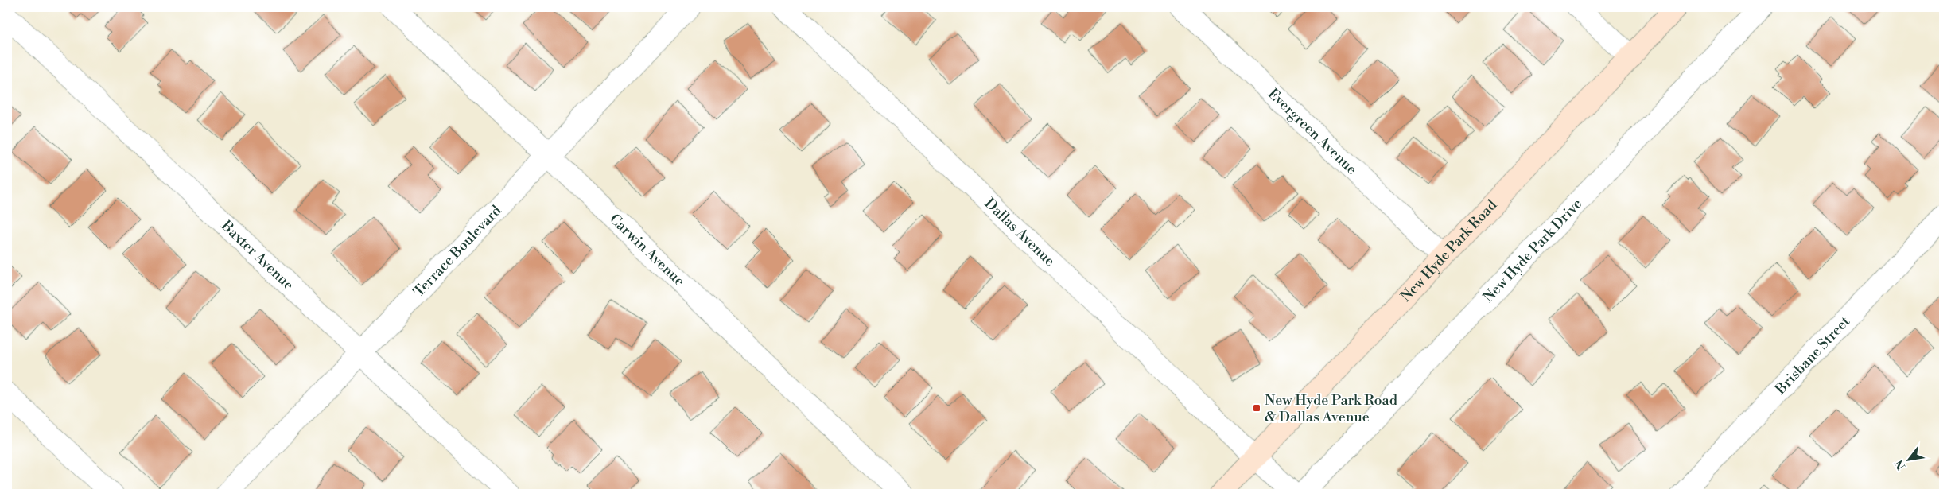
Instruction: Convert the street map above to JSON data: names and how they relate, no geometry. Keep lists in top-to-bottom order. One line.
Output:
{"streets":{"main road":["New Hyde Park Road"],"street":["Evergreen Avenue","Dallas Avenue","Terrace Boulevard","Carwin Avenue","New Hyde Park Drive","Baxter Avenue","Brisbane Street"]},"crossings":[["Evergreen Avenue","New Hyde Park Road"],["Dallas Avenue","New Hyde Park Road"],["Terrace Boulevard","Carwin Avenue"],["Terrace Boulevard","Baxter Avenue"]],"places":{"transit":["New Hyde Park Road & Dallas Avenue"]},"north":"bottom left"}
